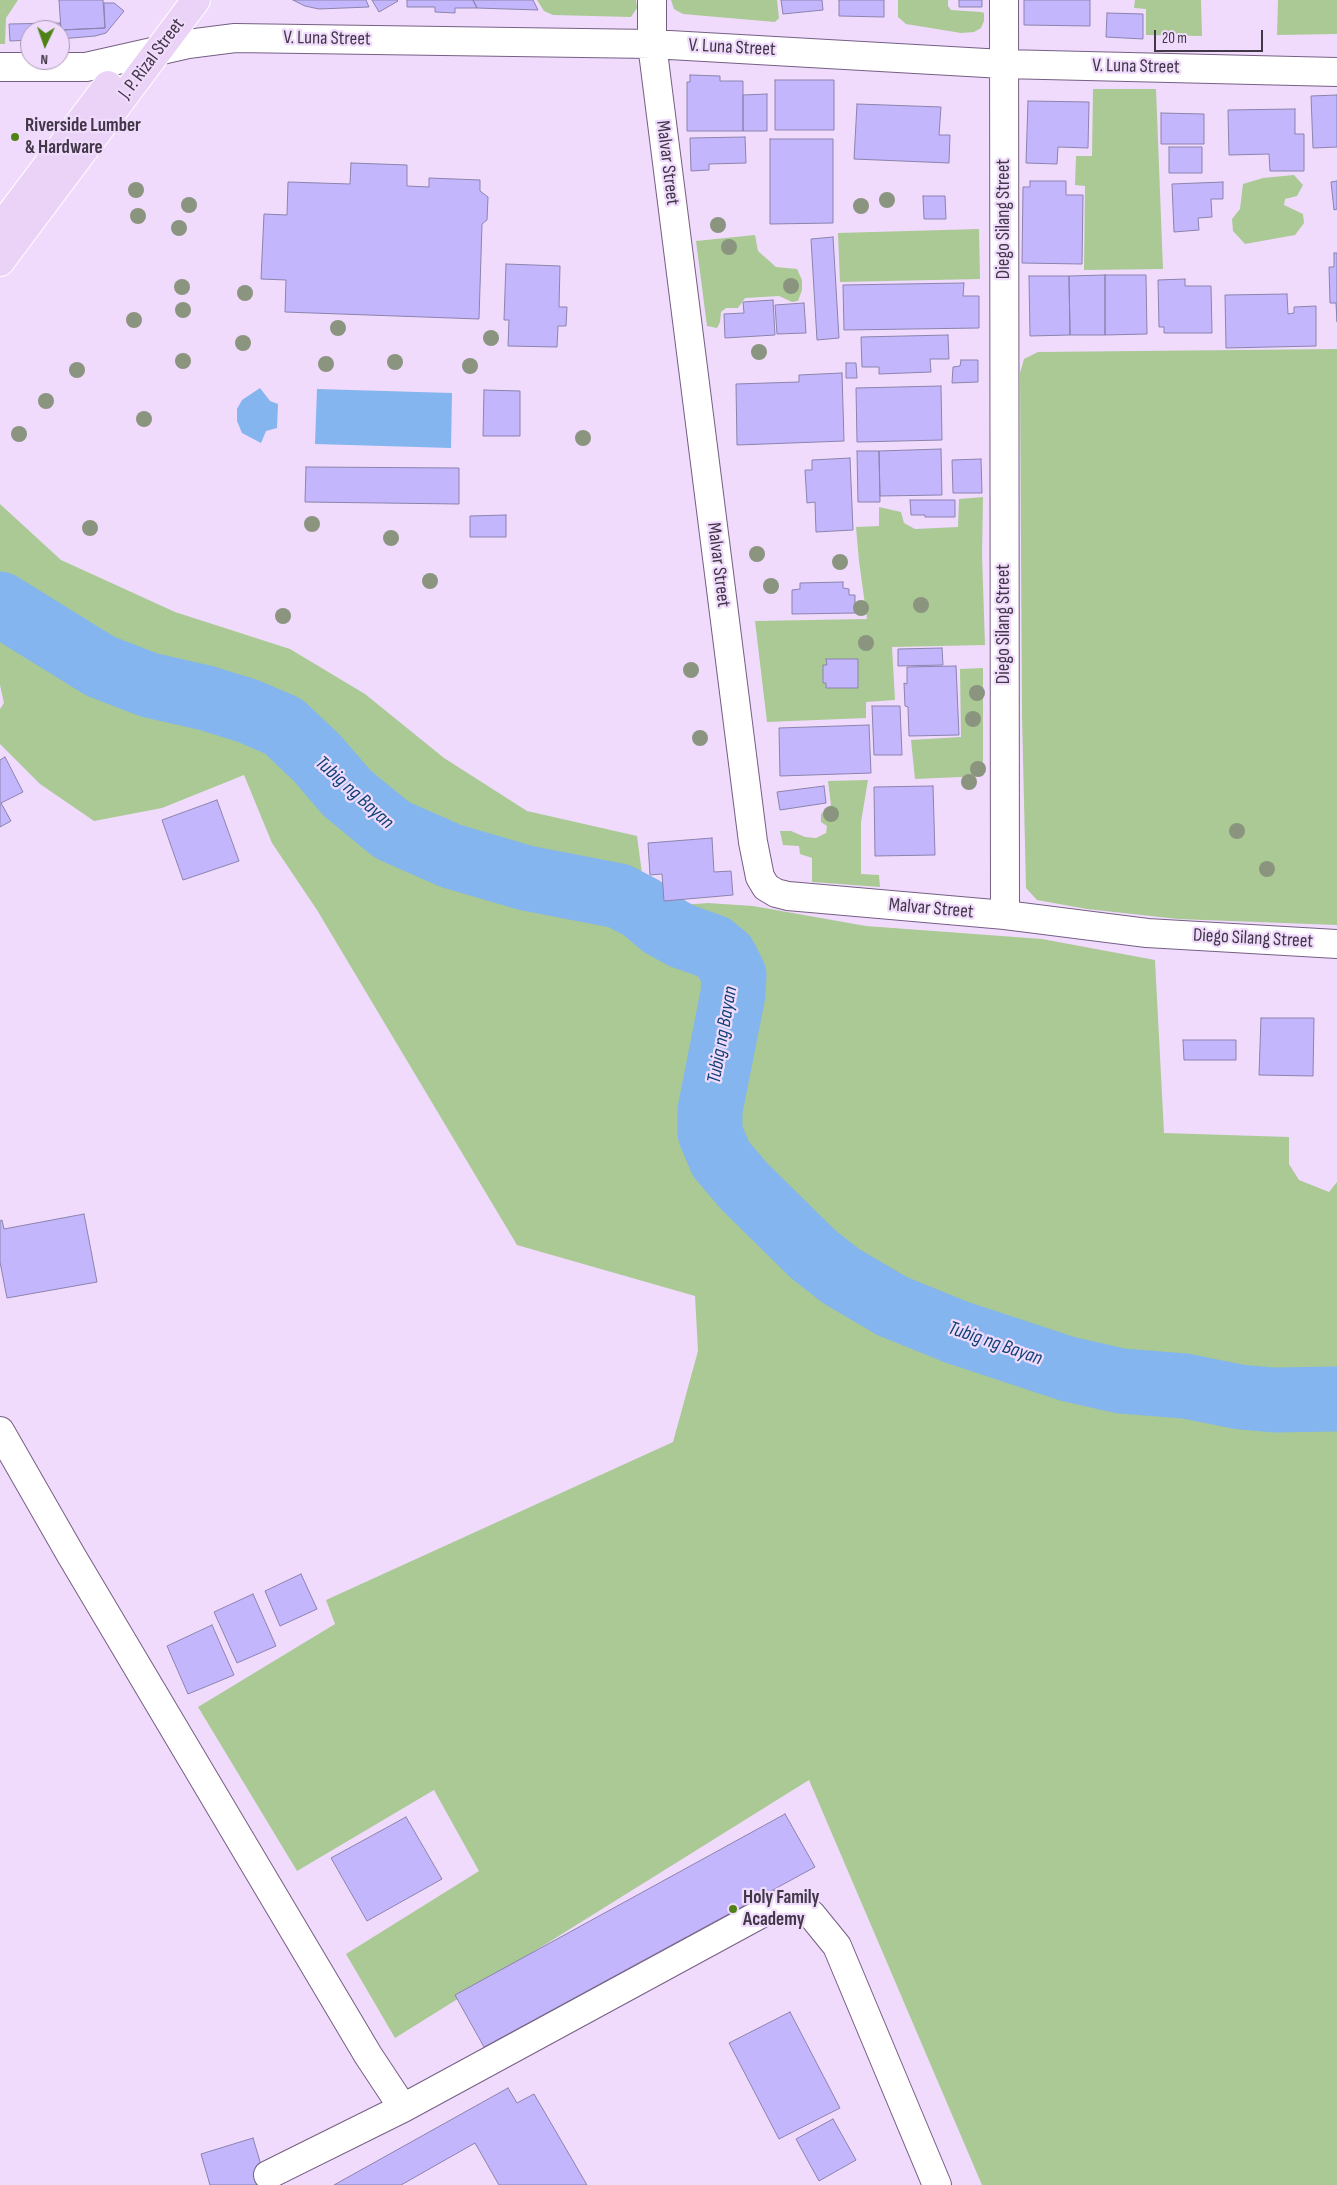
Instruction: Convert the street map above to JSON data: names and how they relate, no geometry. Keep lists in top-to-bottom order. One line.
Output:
{"streets":{"main road":["J. P. Rizal Street"],"street":["V. Luna Street","Malvar Street","Diego Silang Street"]},"crossings":[["V. Luna Street","J. P. Rizal Street"],["V. Luna Street","Malvar Street"],["V. Luna Street","Diego Silang Street"],["Malvar Street","Diego Silang Street"]],"water":["Tubig ng Bayan"],"places":["Riverside Lumber & Hardware","Holy Family Academy"],"scale_bar":"20 m","north":"bottom"}
